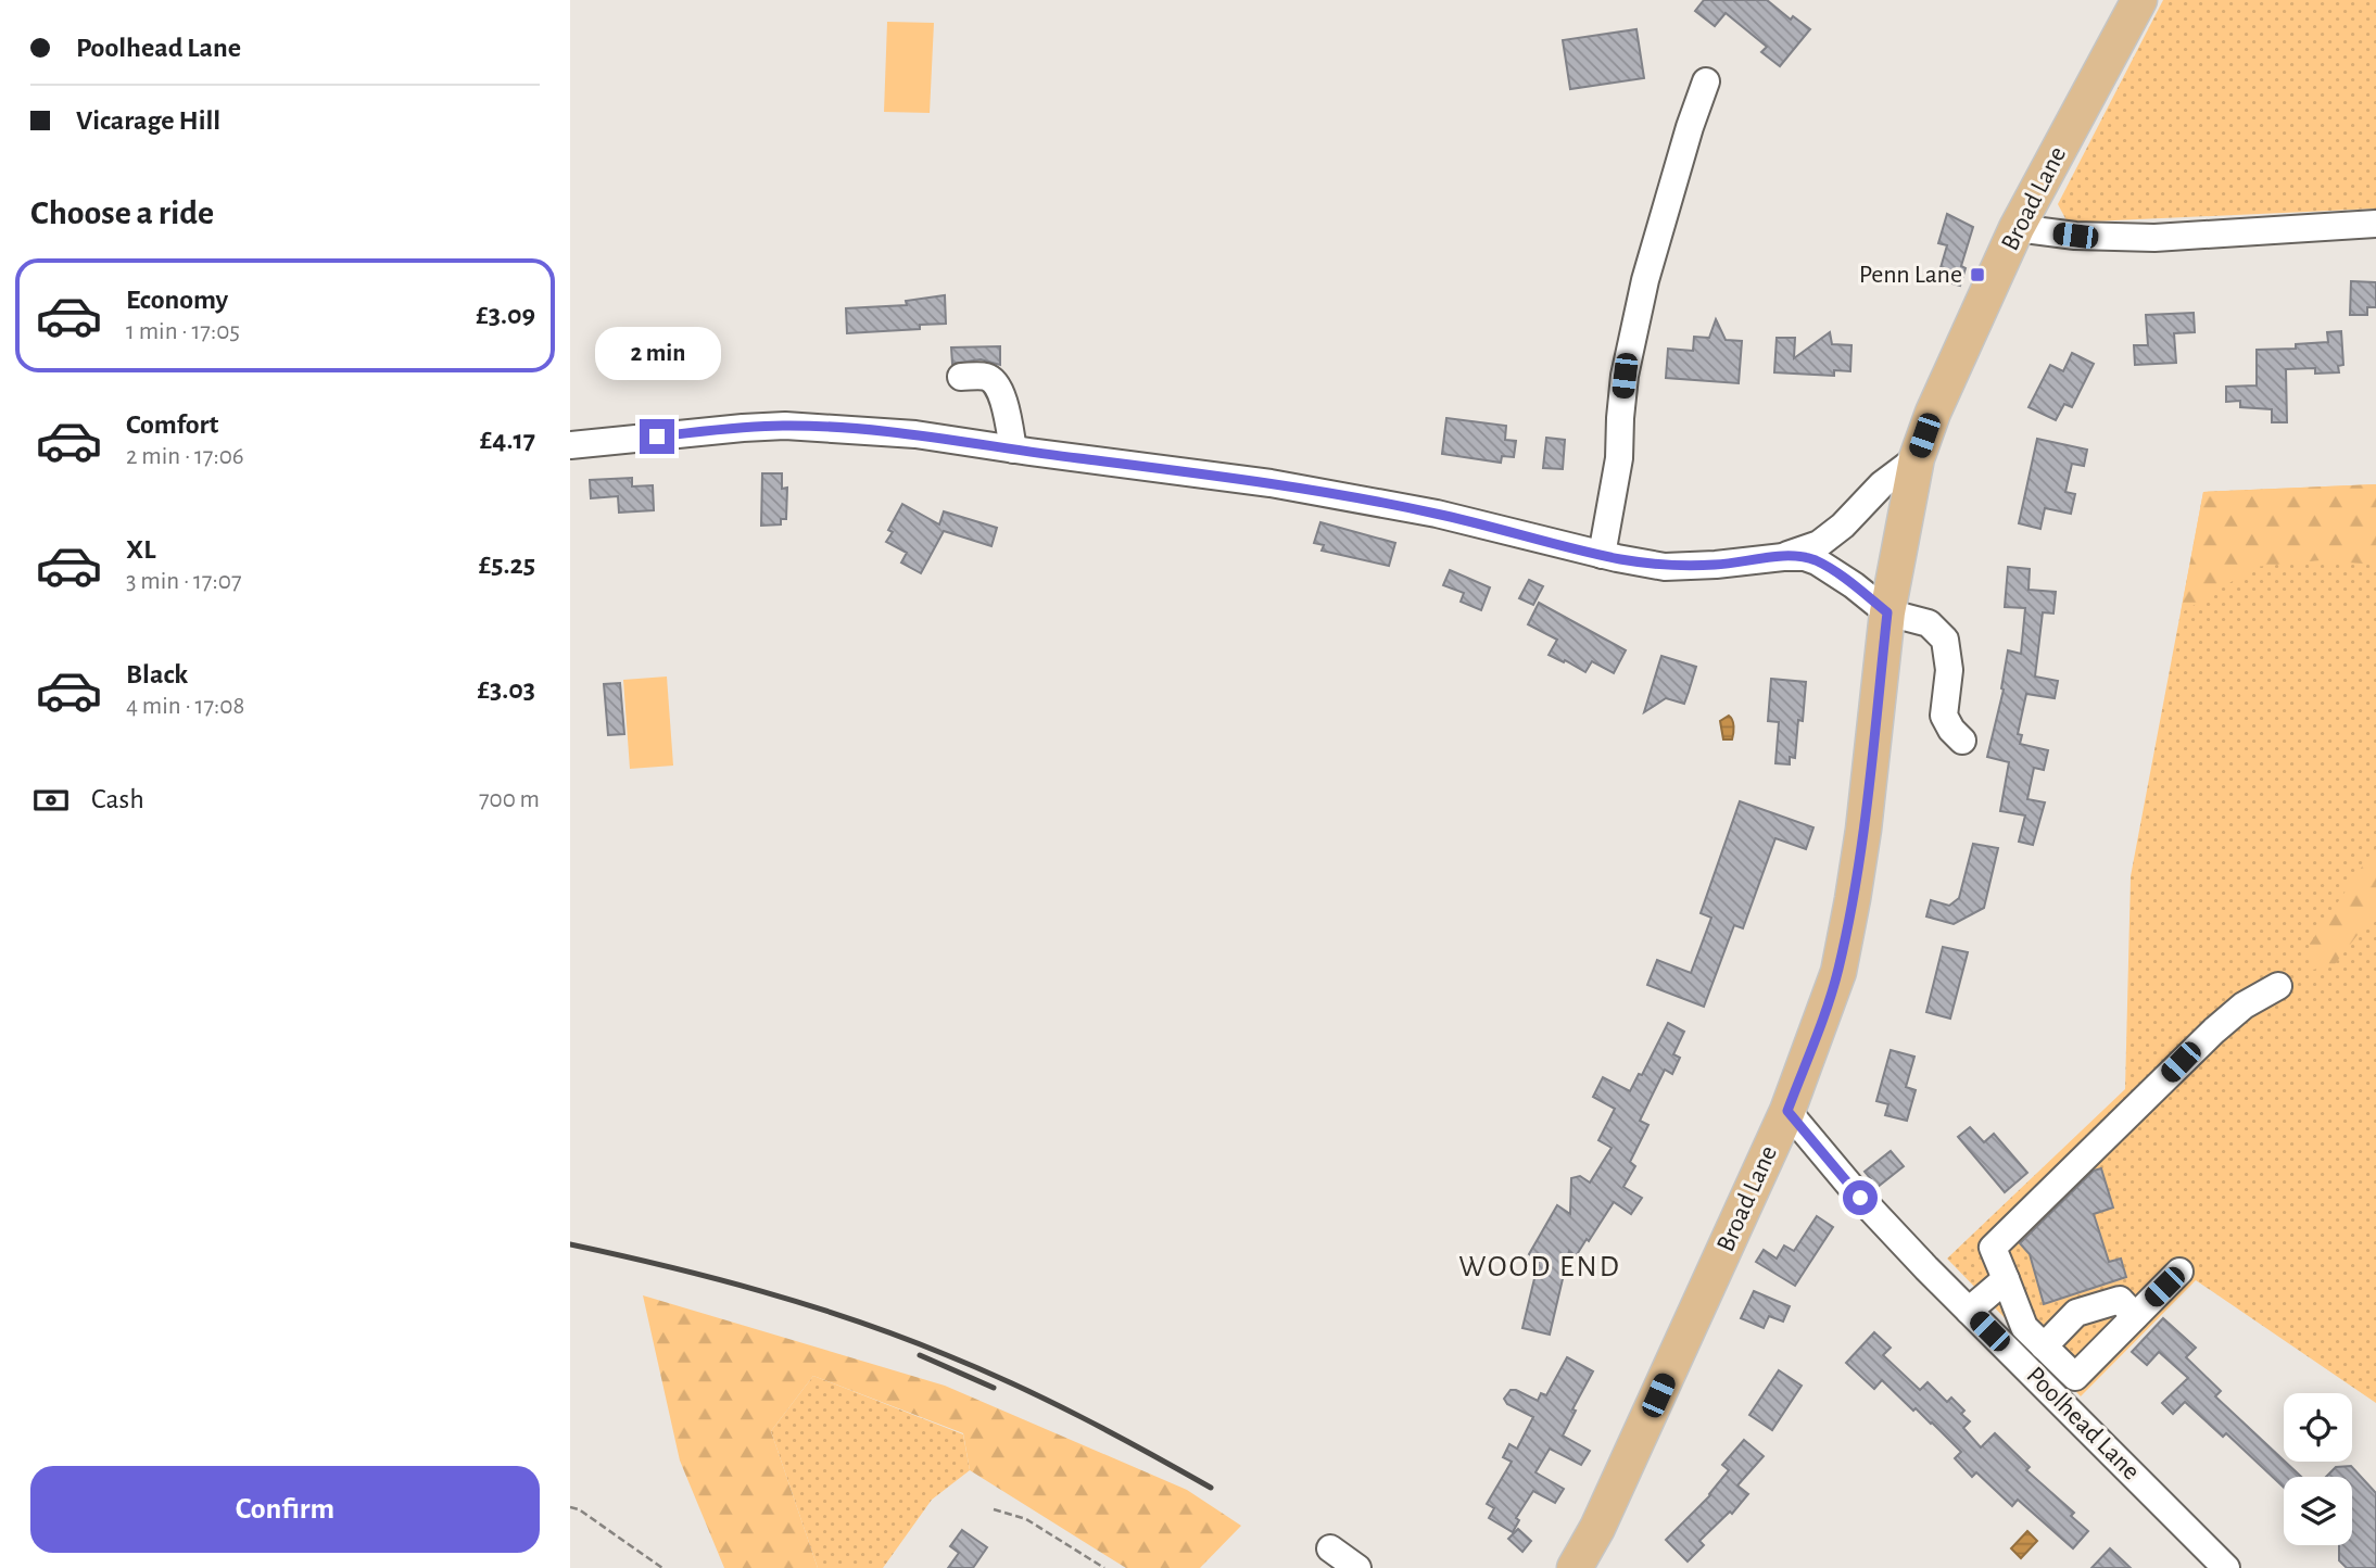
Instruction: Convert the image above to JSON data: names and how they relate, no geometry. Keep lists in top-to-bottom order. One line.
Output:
{"streets":{"main road":["Broad Lane"],"street":["Poolhead Lane"]},"crossings":[["Broad Lane","Poolhead Lane"]],"districts":["WOOD END"],"places":{"transit":["Penn Lane"]},"page":{"banner":["Poolhead Lane","Vicarage Hill"],"heading":"Choose a ride","list":[{"name":"Economy","note":"1 min · 17:05","value":"£3.09"},{"name":"Comfort","note":"2 min · 17:06","value":"£4.17"},{"name":"XL","note":"3 min · 17:07","value":"£5.25"},{"name":"Black","note":"4 min · 17:08","value":"£3.03"}],"bubble":"2 min","pay":["Cash","700 m"],"buttons":"Confirm"}}
